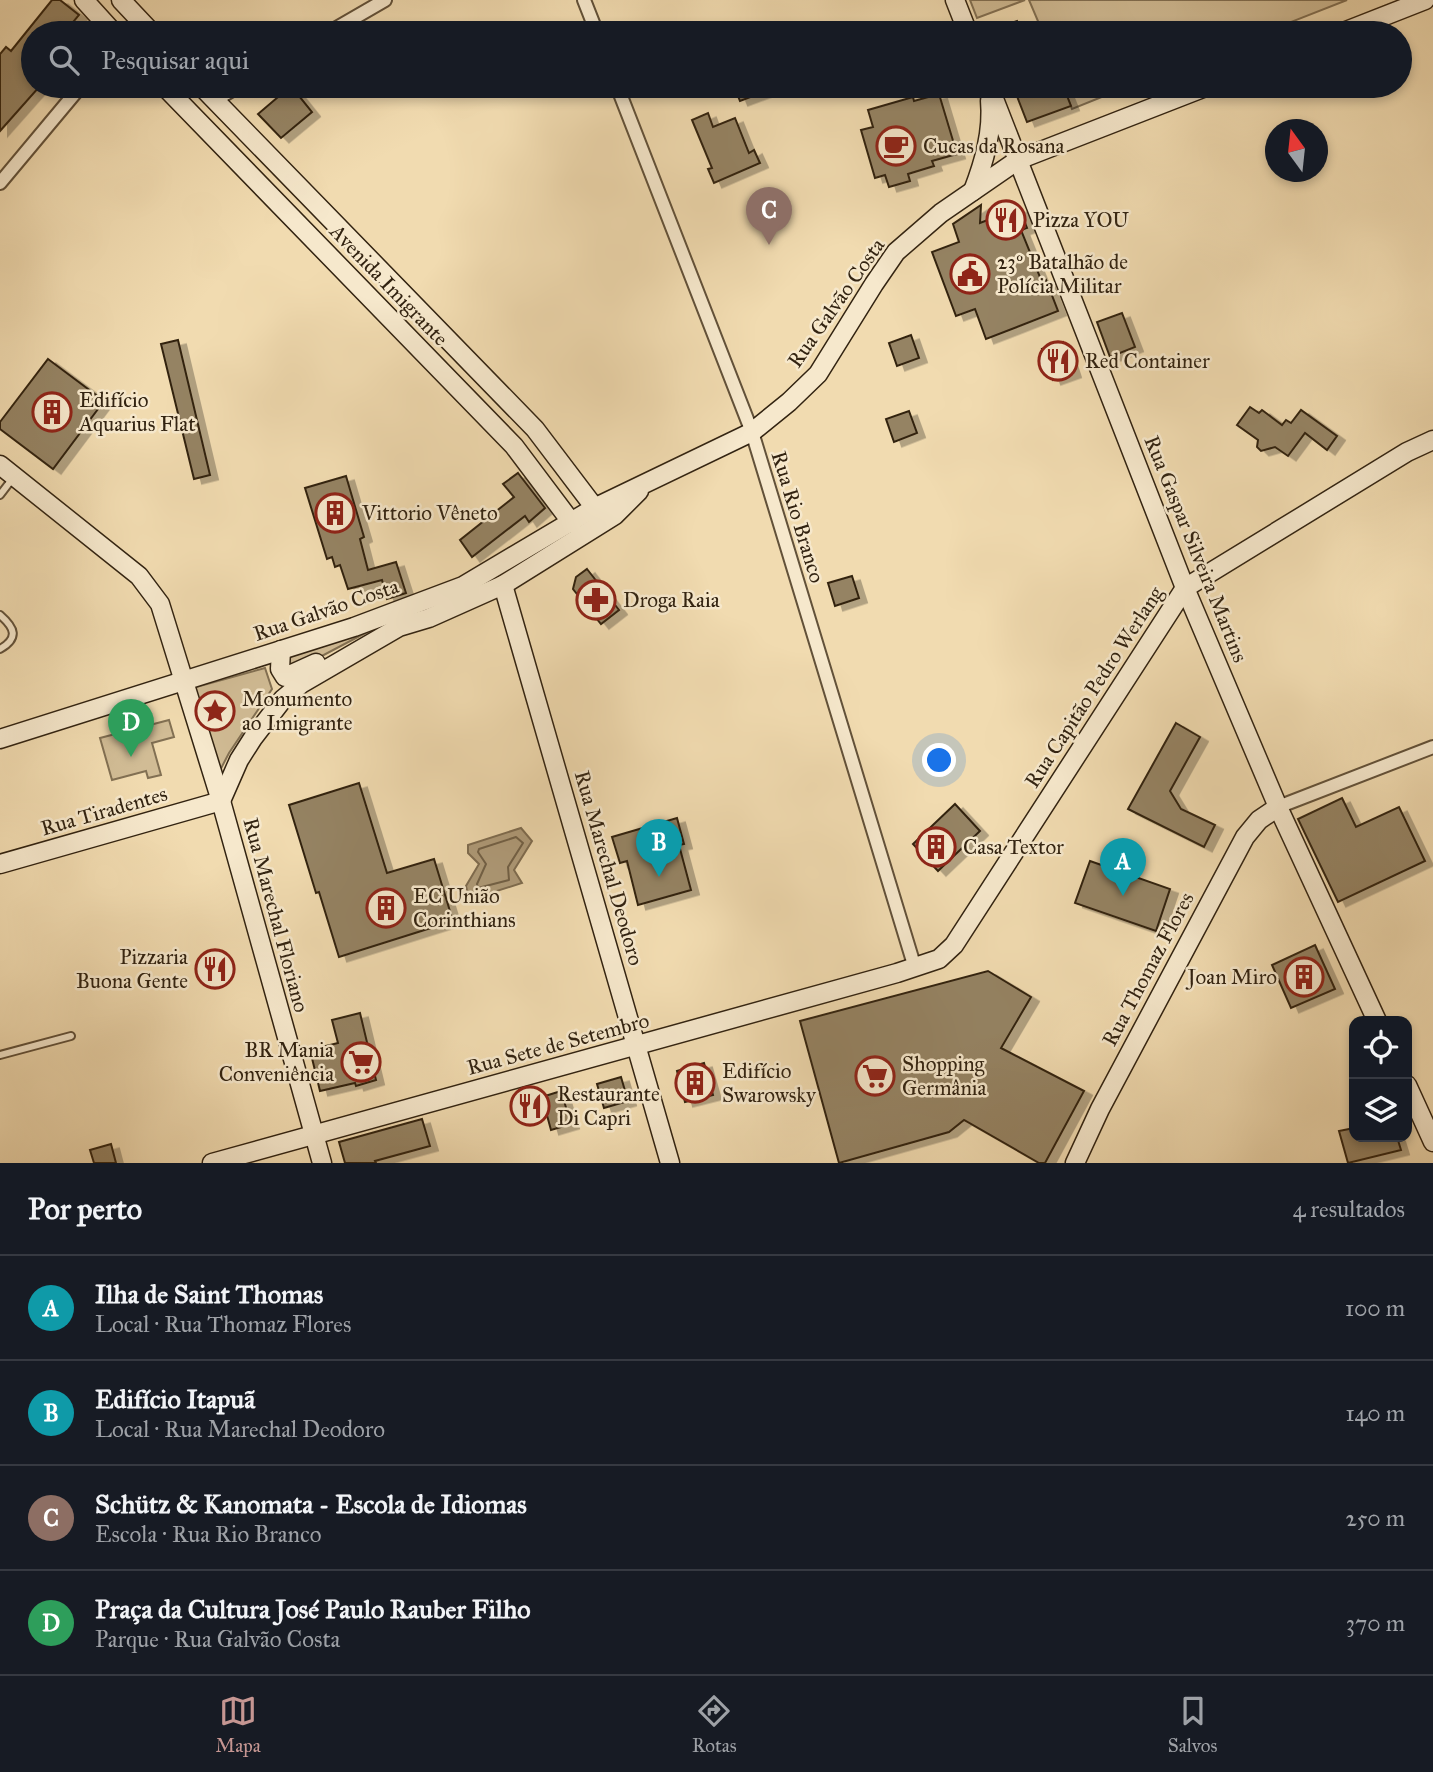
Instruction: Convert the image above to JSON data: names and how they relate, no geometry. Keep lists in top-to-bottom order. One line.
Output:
{"streets":{"street":["Avenida Imigrante","Rua Galvão Costa","Rua Rio Branco","Rua Gaspar Silveira Martins","Rua Capitão Pedro Werlang","Rua Tiradentes","Rua Marechal Deodoro","Rua Marechal Floriano","Rua Thomaz Flores","Rua Sete de Setembro"]},"crossings":[["Avenida Imigrante","Rua Galvão Costa"],["Rua Galvão Costa","Rua Rio Branco"],["Rua Galvão Costa","Rua Gaspar Silveira Martins"],["Rua Galvão Costa","Rua Tiradentes"],["Rua Galvão Costa","Rua Marechal Deodoro"],["Rua Galvão Costa","Rua Marechal Floriano"],["Rua Rio Branco","Rua Capitão Pedro Werlang"],["Rua Rio Branco","Rua Sete de Setembro"],["Rua Gaspar Silveira Martins","Rua Capitão Pedro Werlang"],["Rua Gaspar Silveira Martins","Rua Thomaz Flores"],["Rua Capitão Pedro Werlang","Rua Sete de Setembro"],["Rua Tiradentes","Rua Marechal Floriano"],["Rua Marechal Deodoro","Rua Sete de Setembro"],["Rua Marechal Floriano","Rua Sete de Setembro"]],"places":{"cafe":["Cucas da Rosana"],"restaurant":["Pizza YOU","Red Container","Pizzaria Buona Gente","Restaurante Di Capri"],"public building":["23º Batalhão de Polícia Militar"],"building":["Edifício Aquarius Flat","Vittorio Vêneto","Casa Textor","EC União Corinthians","Joan Miro","Edifício Swarowsky"],"pharmacy":["Droga Raia"],"place":["Monumento ao Imigrante"],"supermarket":["BR Mania Conveniência","Shopping Germânia"]},"north":"top","page":{"search":"Pesquisar aqui","pins":["C","D","B","A"],"heading":["Por perto","4 resultados"],"list":[{"mark":"A","name":"Ilha de Saint Thomas","note":"Local · Rua Thomaz Flores","value":"100 m"},{"mark":"B","name":"Edifício Itapuã","note":"Local · Rua Marechal Deodoro","value":"140 m"},{"mark":"C","name":"Schütz & Kanomata - Escola de Idiomas","note":"Escola · Rua Rio Branco","value":"250 m"},{"mark":"D","name":"Praça da Cultura José Paulo Rauber Filho","note":"Parque · Rua Galvão Costa","value":"370 m"}],"nav":["Mapa","Rotas","Salvos"]}}
